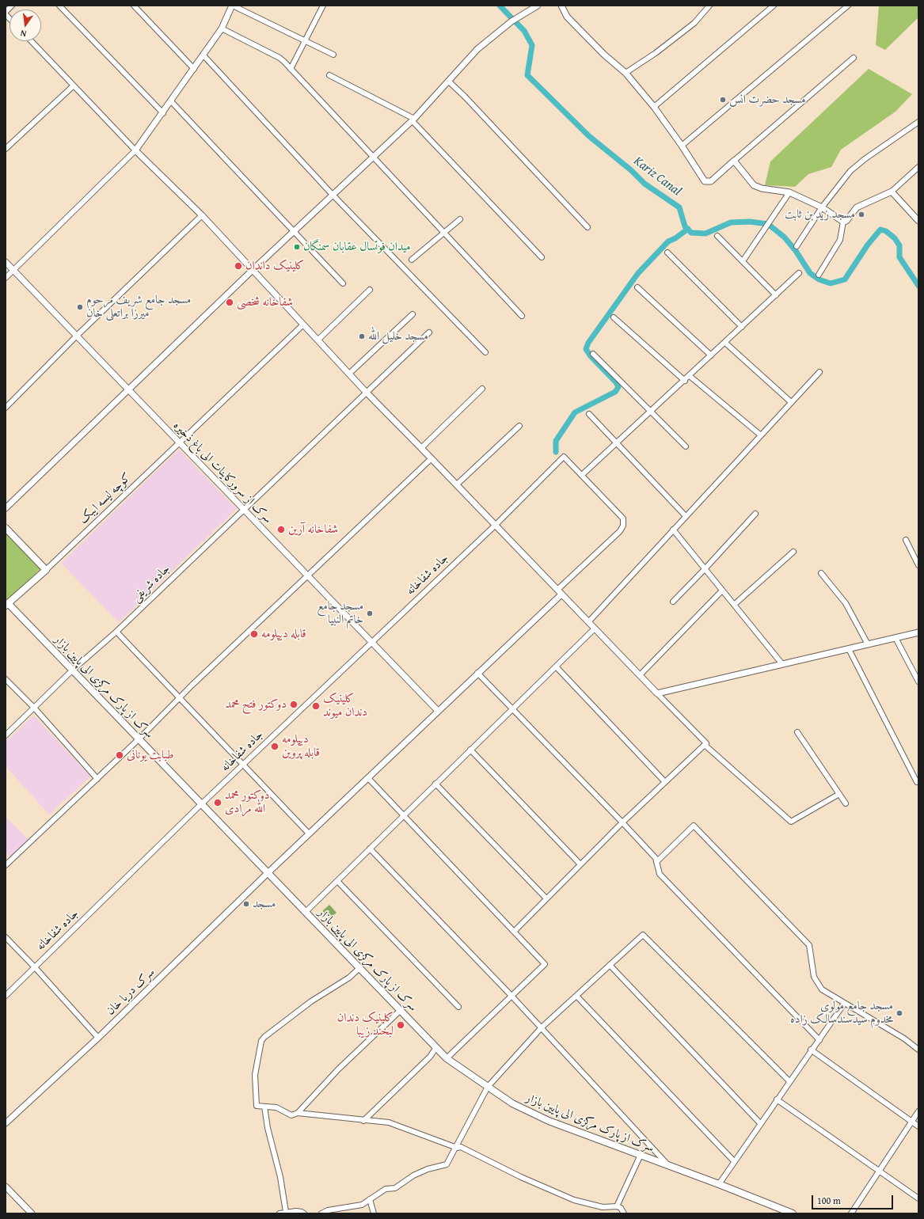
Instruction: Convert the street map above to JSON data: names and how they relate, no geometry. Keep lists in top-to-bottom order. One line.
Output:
{"streets":{"main road":["سرک از پارک مرکزی الی پایین بازار"],"street":["سرک از سرورکاینات الی باغ ذخیره","کوچه لیسه ایبک","جاده شفاخانه","جاده شریفی","سرک دریا خان"]},"crossings":[["سرک از سرورکاینات الی باغ ذخیره","کوچه لیسه ایبک"],["سرک از سرورکاینات الی باغ ذخیره","جاده شفاخانه"],["سرک از سرورکاینات الی باغ ذخیره","جاده شریفی"],["سرک از سرورکاینات الی باغ ذخیره","سرک دریا خان"],["جاده شفاخانه","سرک از پارک مرکزی الی پایین بازار"],["جاده شریفی","سرک از پارک مرکزی الی پایین بازار"],["سرک از پارک مرکزی الی پایین بازار","سرک دریا خان"]],"water":["Kariz Canal"],"places":["مسجد حضرت انس","مسجد زید بن ثابت","میدان فوتسال عقابان سمنگان","کلینیک داندان","شفاخانه شخصی","مسجد جامع شریف مرحوم میرزا براتعلی خان","مسجد خلیل الله","شفاخانه آرین","مسجد جامع خاتم النبیا","قابله دیپلومه","دوکتور فتح محمد","کلینیک دندان میوند","دیپلومه قابله پروین","طبابت یونانی","دوکتور محمد الله مرادی","مسجد","مسجد جامع مولوی مخدوم سیدسندسالک زاده","کلینیک دندان لبخند زیبا"],"scale_bar":"100 m","north":"bottom"}
